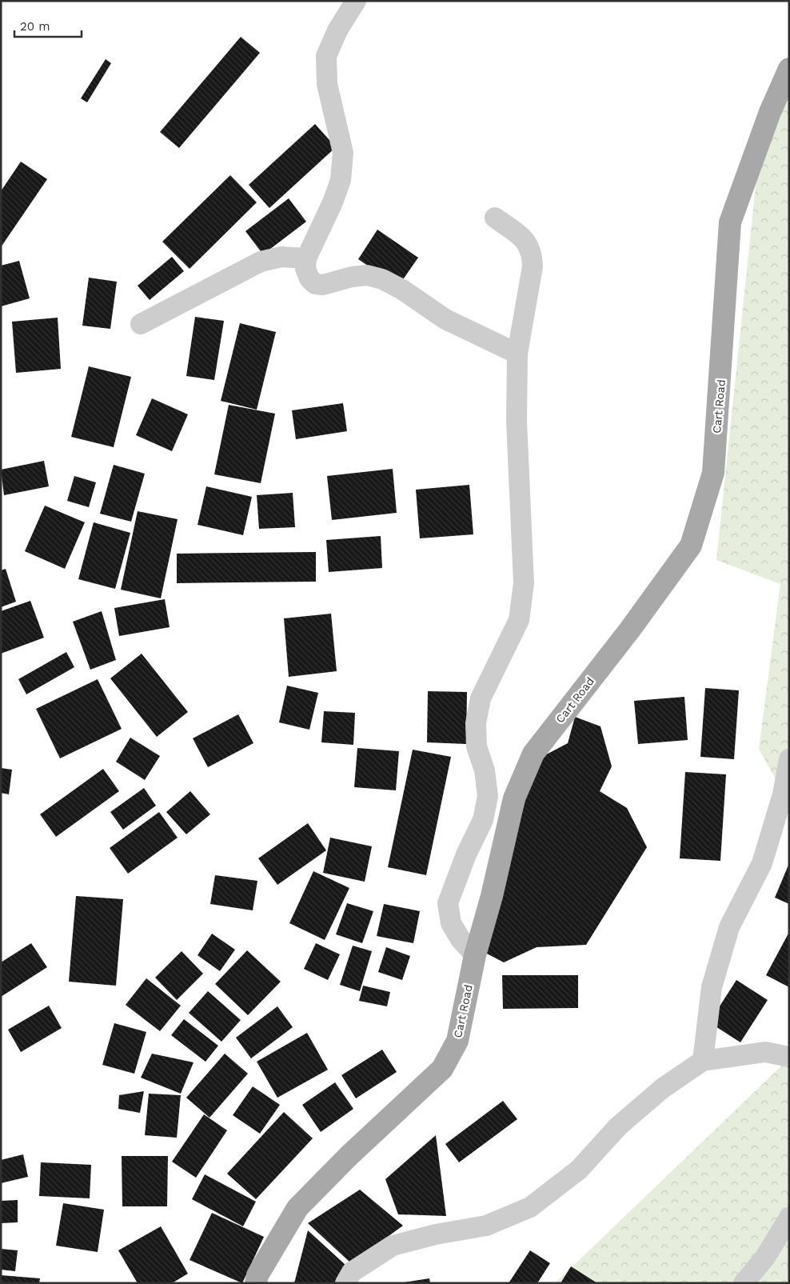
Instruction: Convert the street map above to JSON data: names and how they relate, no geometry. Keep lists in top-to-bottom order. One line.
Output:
{"streets":{"main road":["Cart Road"]},"scale_bar":"20 m"}
